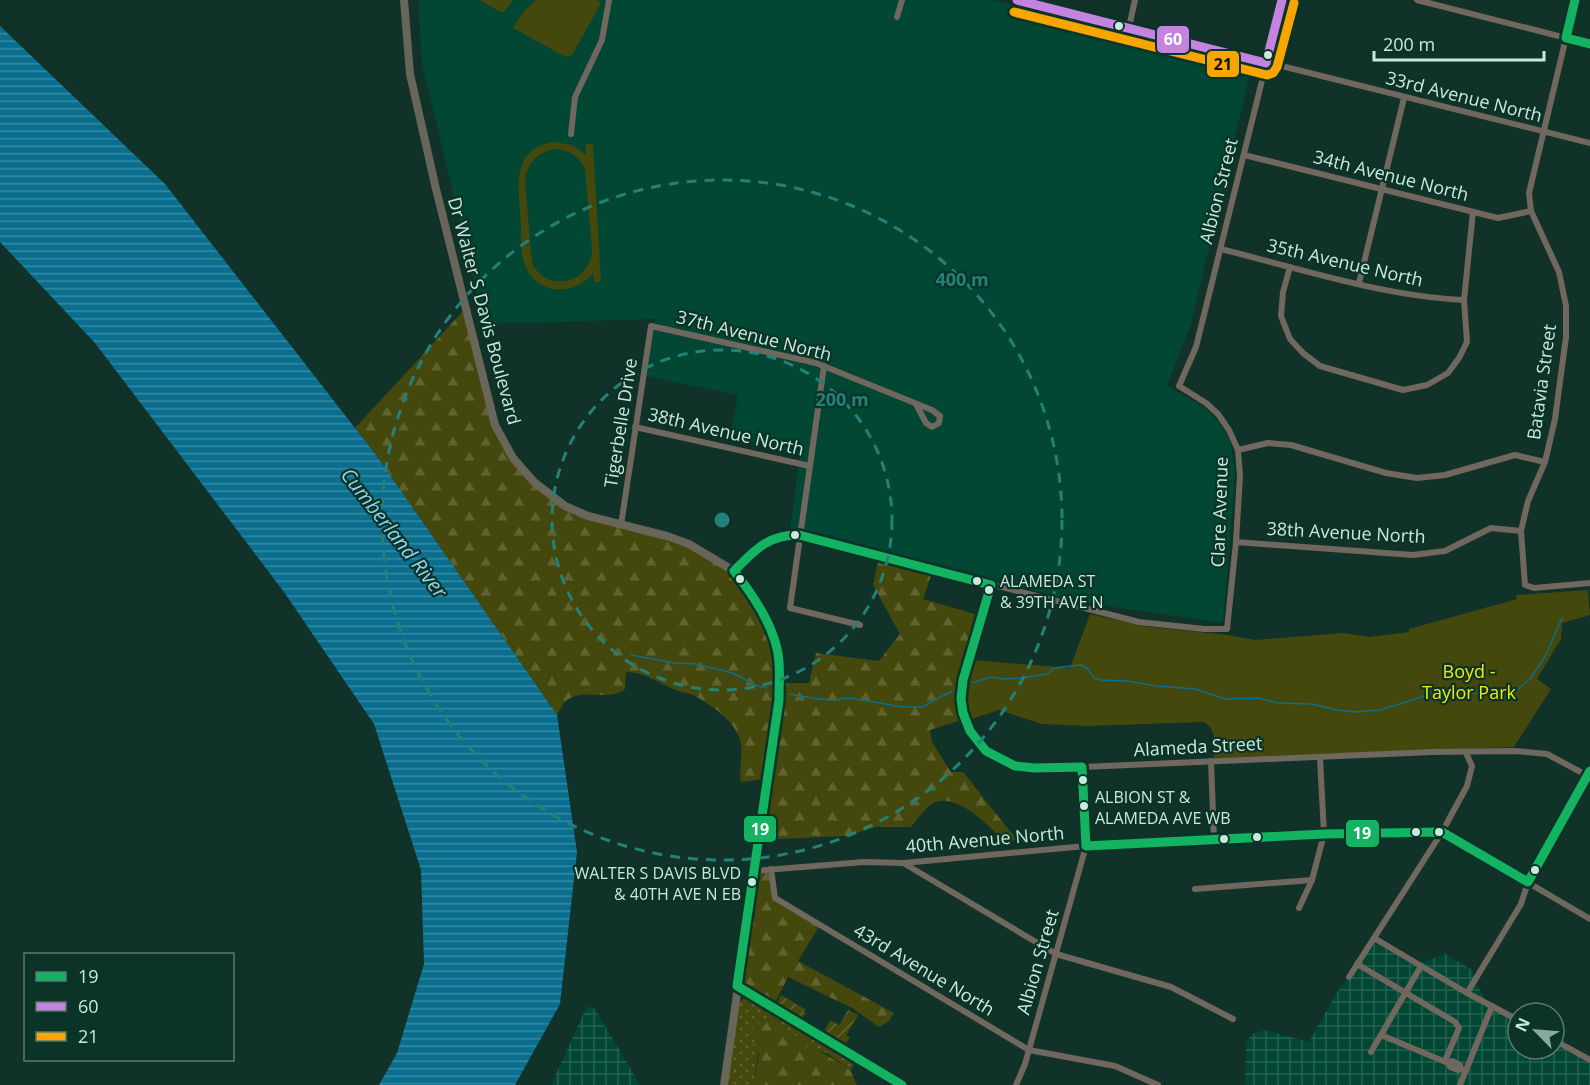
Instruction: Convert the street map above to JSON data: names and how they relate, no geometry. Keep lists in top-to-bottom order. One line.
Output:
{"streets":{"main road":["Dr Walter S Davis Boulevard"],"street":["33rd Avenue North","34th Avenue North","Albion Street","35th Avenue North","37th Avenue North","Batavia Street","Tigerbelle Drive","38th Avenue North","Clare Avenue","Alameda Street","40th Avenue North","43rd Avenue North"]},"crossings":[["33rd Avenue North","Albion Street"],["33rd Avenue North","Batavia Street"],["34th Avenue North","Albion Street"],["34th Avenue North","Batavia Street"],["Albion Street","35th Avenue North"],["Albion Street","Clare Avenue"],["Albion Street","Alameda Street"],["Albion Street","40th Avenue North"],["Albion Street","43rd Avenue North"],["Dr Walter S Davis Boulevard","Tigerbelle Drive"],["Dr Walter S Davis Boulevard","40th Avenue North"],["37th Avenue North","Tigerbelle Drive"],["Batavia Street","38th Avenue North"],["Tigerbelle Drive","38th Avenue North"],["38th Avenue North","Clare Avenue"],["Clare Avenue","Alameda Street"],["40th Avenue North","43rd Avenue North"]],"water":["Cumberland River"],"parks":["Boyd - Taylor Park"],"places":["ALAMEDA ST & 39TH AVE N","ALBION ST & ALAMEDA AVE WB","WALTER S DAVIS BLVD & 40TH AVE N EB"],"lines":["transit line 19","transit line 60","transit line 21"],"legend":["19","60","21"],"scale_bar":"200 m","north":"top left","rings":["400 m","200 m"]}
